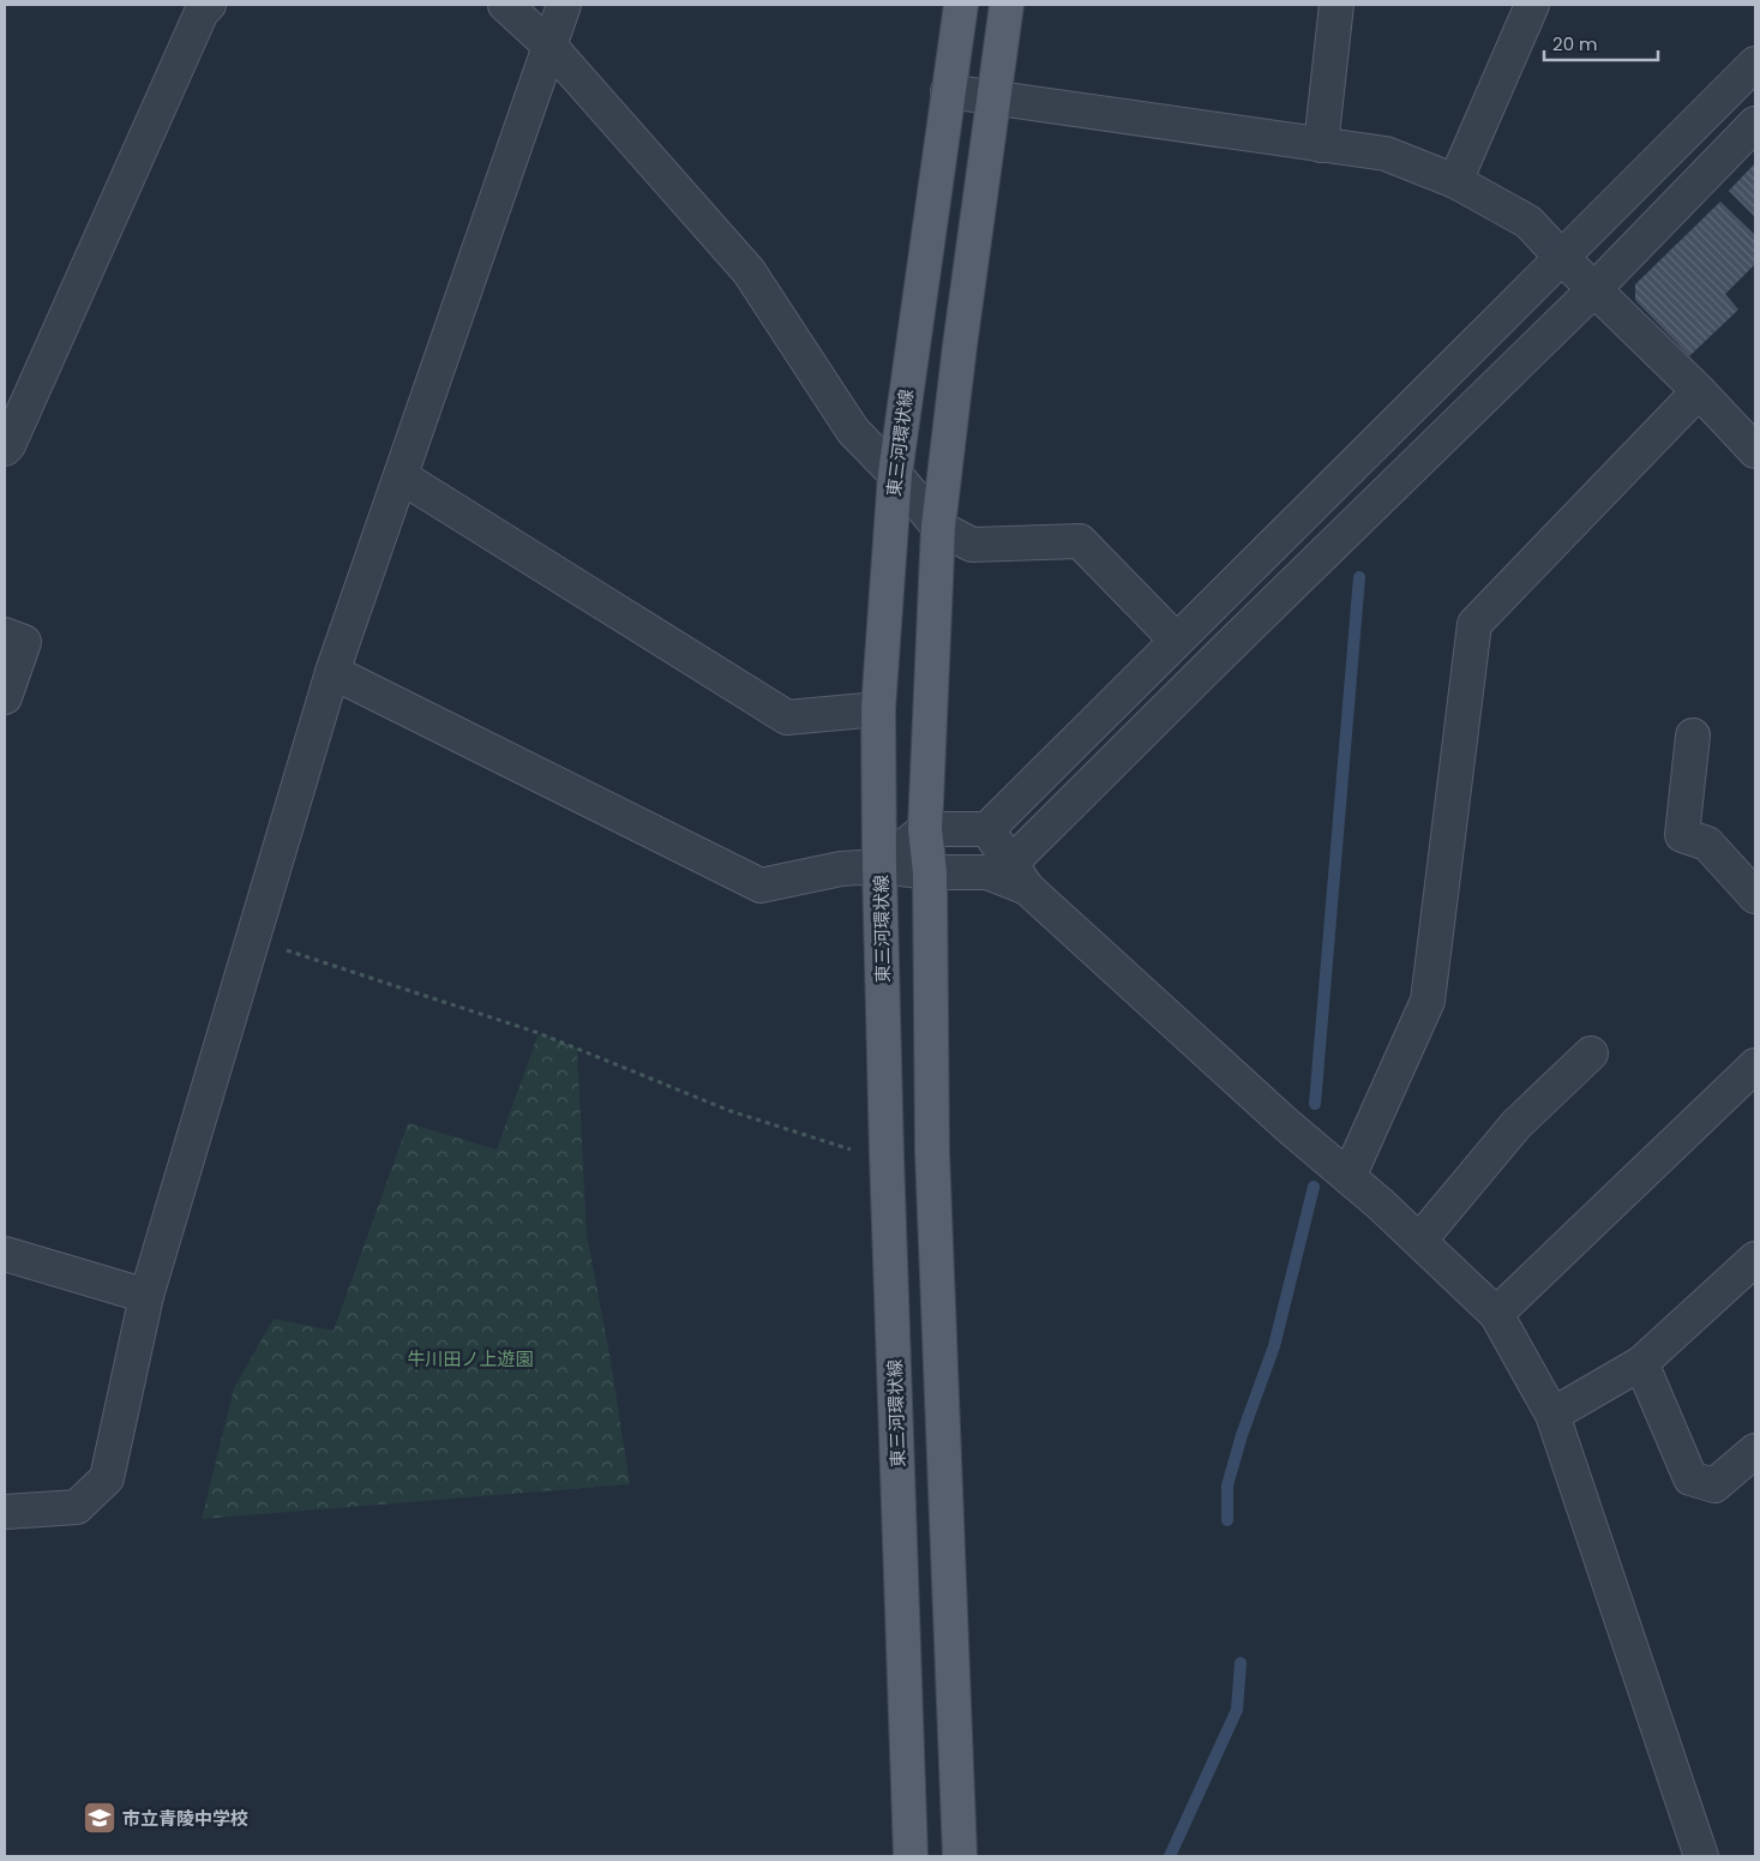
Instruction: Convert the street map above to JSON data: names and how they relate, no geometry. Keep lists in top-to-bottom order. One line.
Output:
{"streets":{"main road":["東三河環状線"]},"parks":["牛川田ノ上遊園"],"places":{"school or university":["市立青陵中学校"]},"scale_bar":"20 m"}
